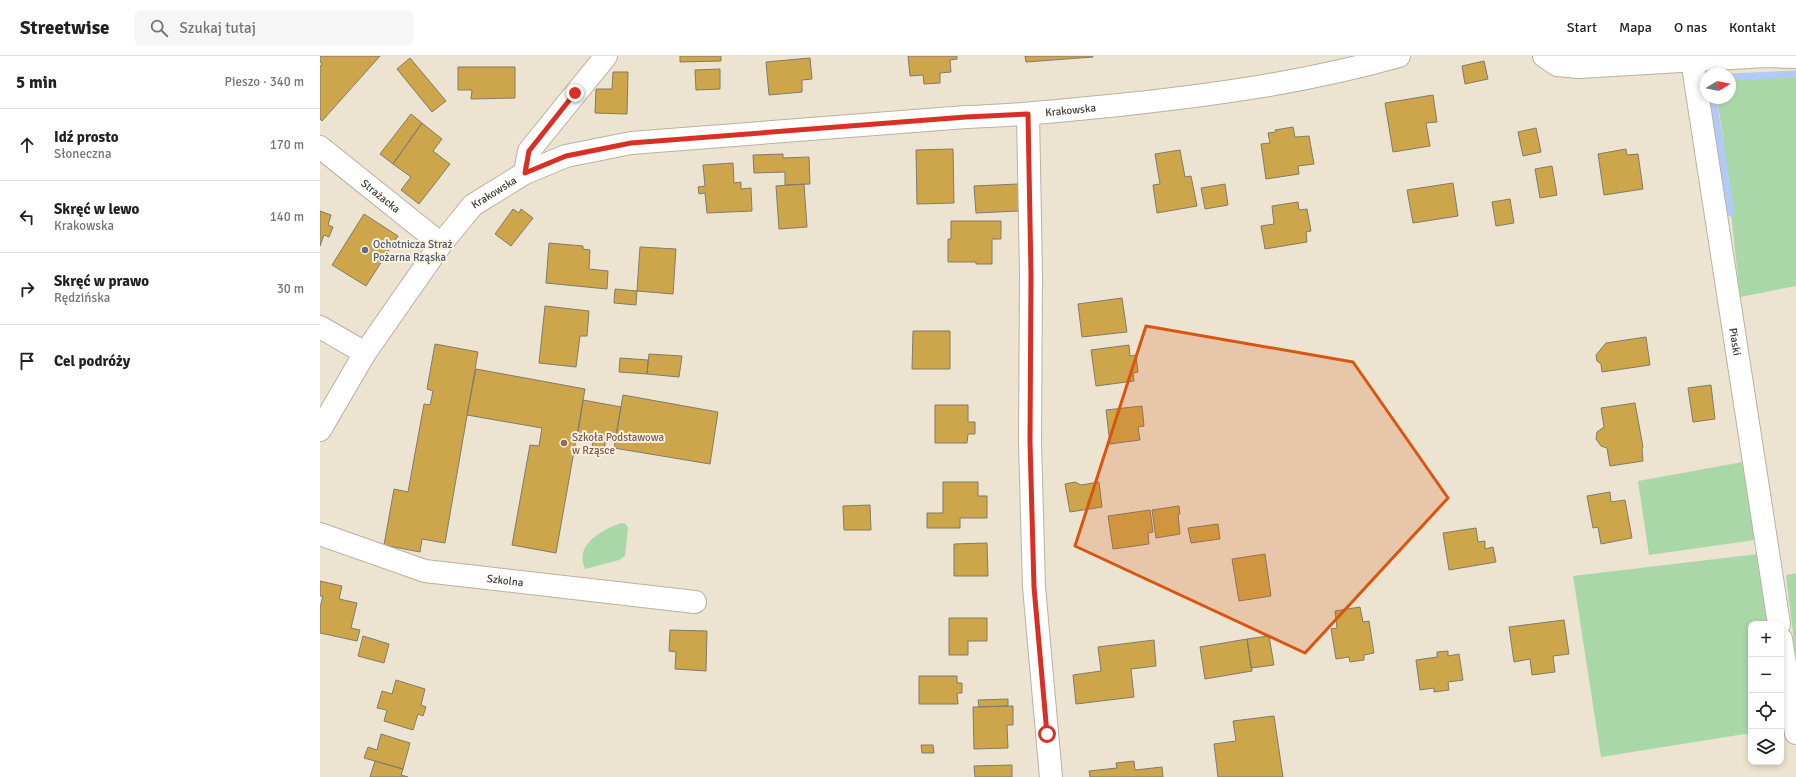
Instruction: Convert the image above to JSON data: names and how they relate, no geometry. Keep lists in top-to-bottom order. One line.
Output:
{"streets":{"street":["Krakowska","Strażacka","Piaski","Szkolna"]},"crossings":[["Krakowska","Strażacka"]],"places":["Ochotnicza Straż Pożarna Rząska","Szkoła Podstawowa w Rząsce"],"north":"right","page":{"header":"Streetwise","search":"Szukaj tutaj","nav":["Start","Mapa","O nas","Kontakt"],"heading":["5 min","Pieszo · 340 m"],"list":[["Idź prosto","Słoneczna","170 m"],["Skręć w lewo","Krakowska","140 m"],["Skręć w prawo","Rędzińska","30 m"],"Cel podróży"],"map_buttons":["+","−"]}}
